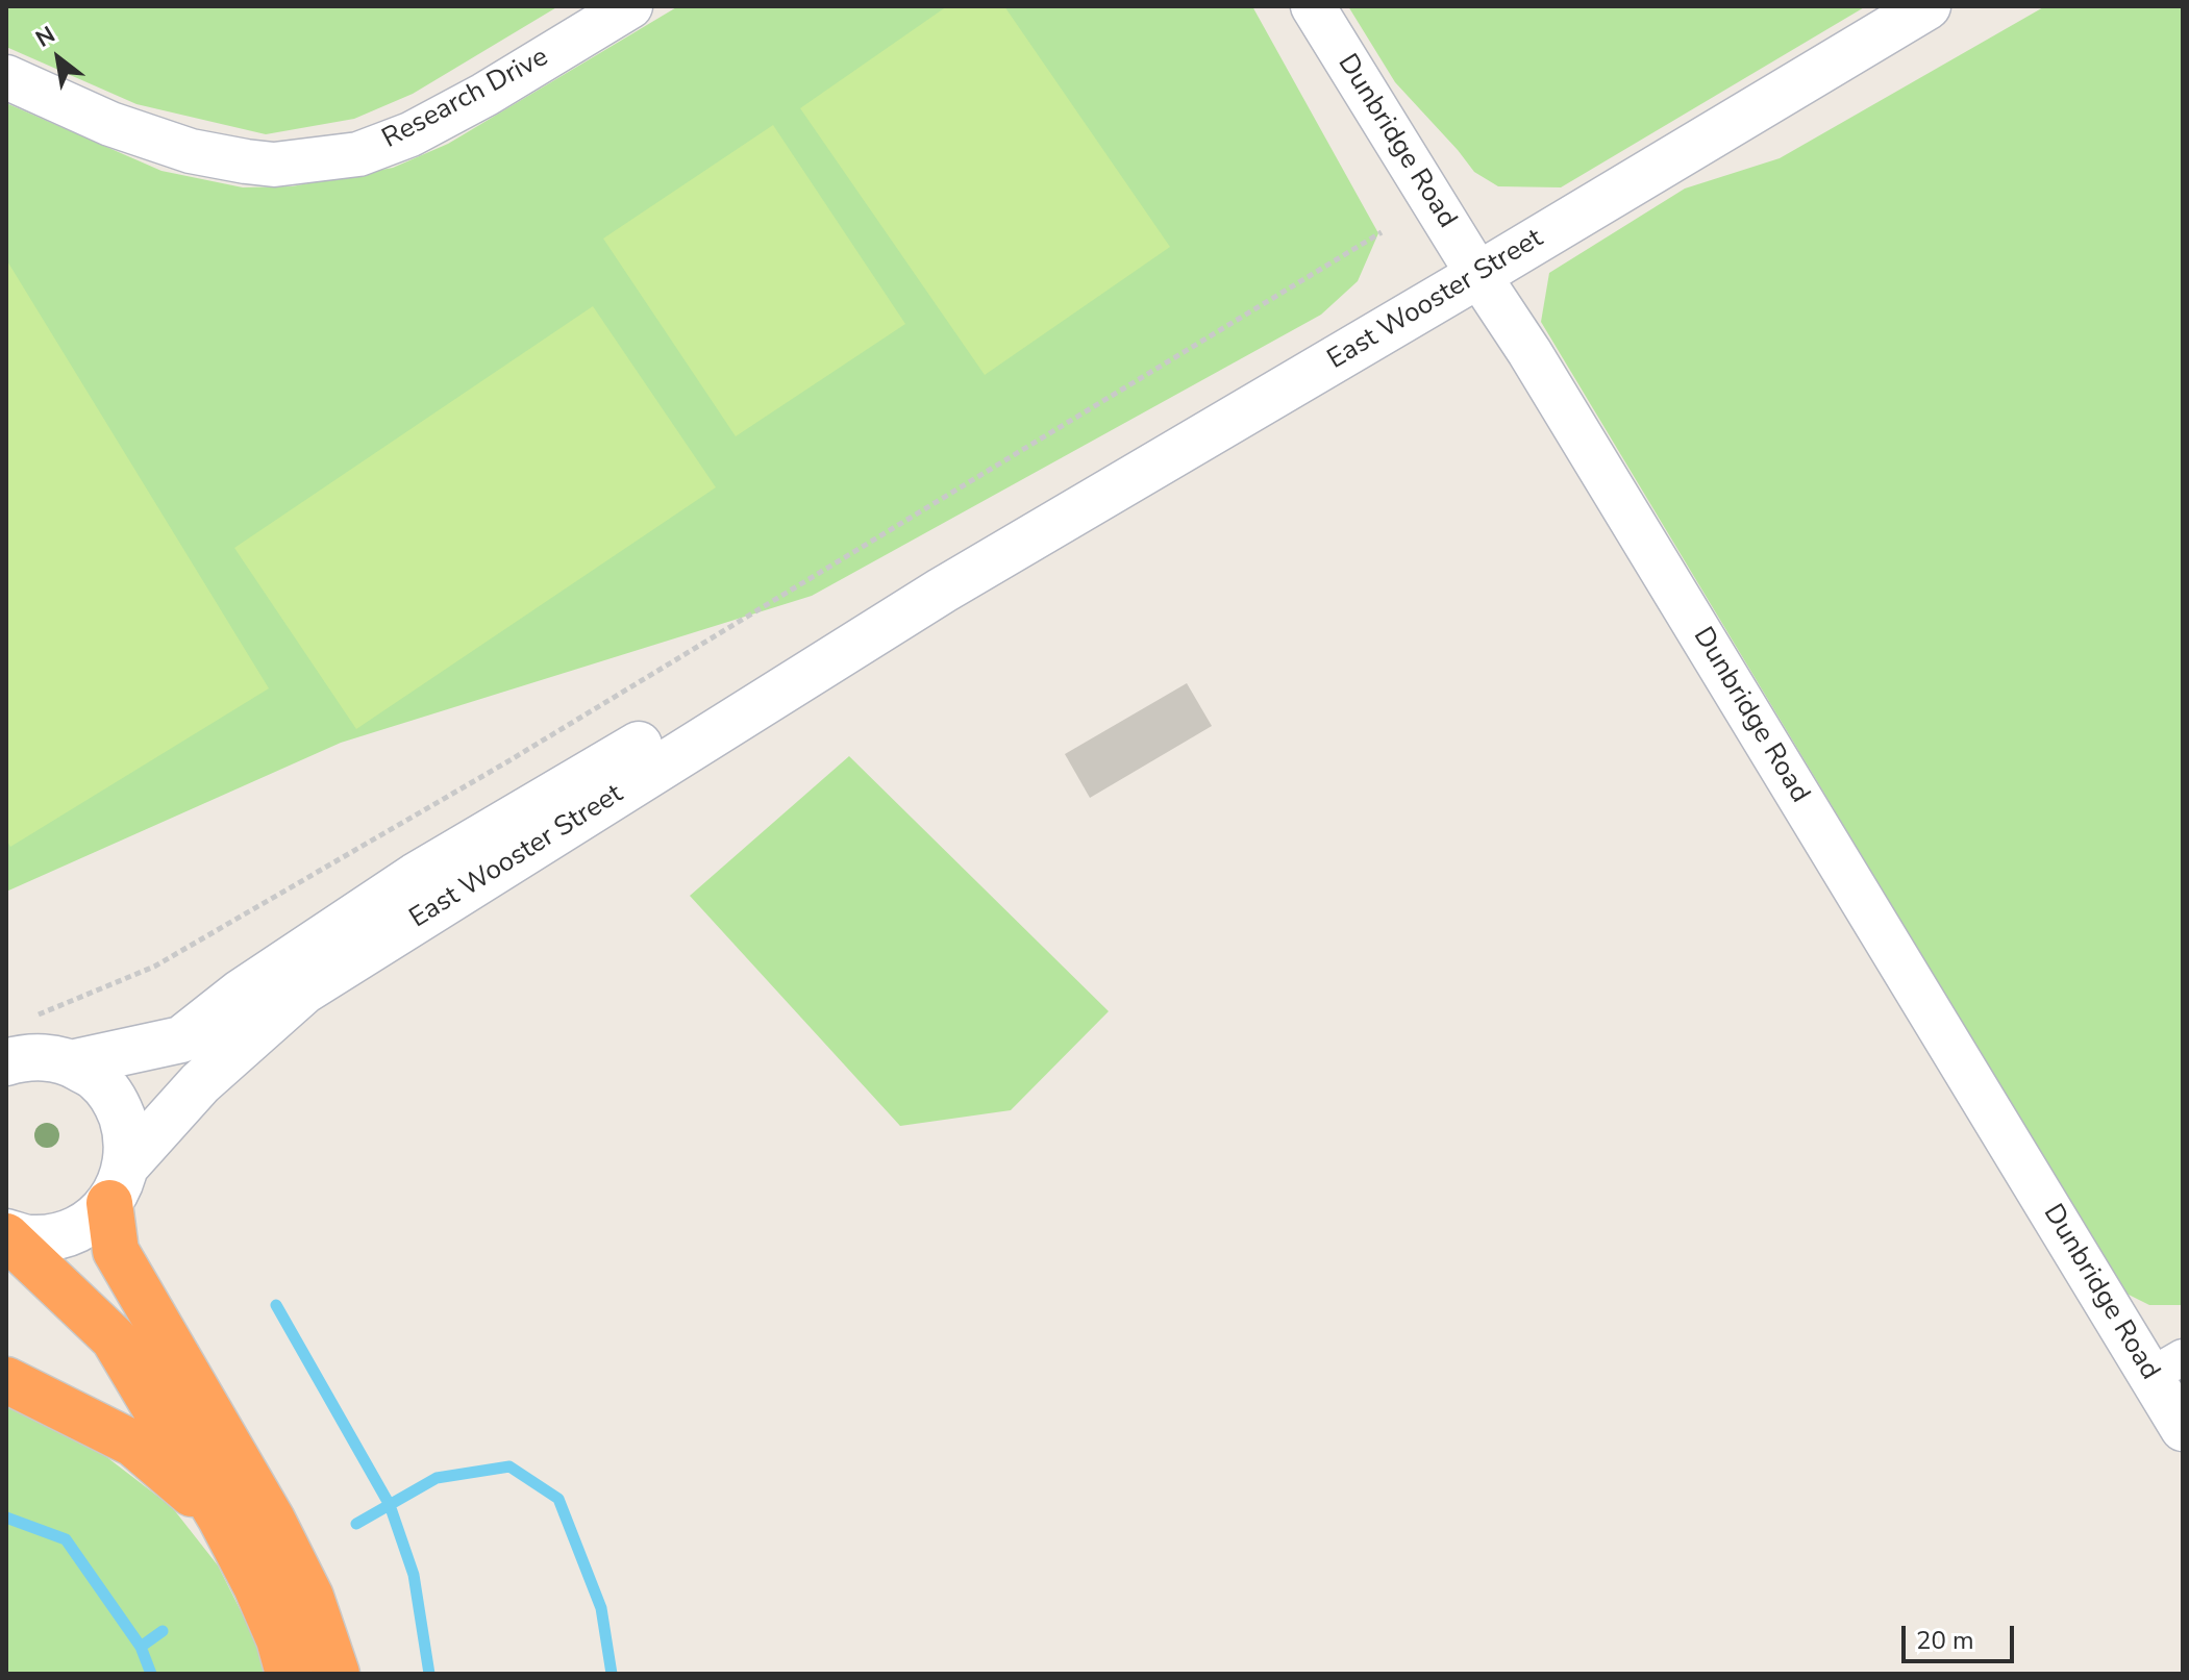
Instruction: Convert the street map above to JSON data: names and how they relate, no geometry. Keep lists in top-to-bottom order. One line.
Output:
{"streets":{"main road":["East Wooster Street"],"street":["Research Drive","Dunbridge Road"]},"crossings":[["Dunbridge Road","East Wooster Street"]],"scale_bar":"20 m","north":"top left"}
